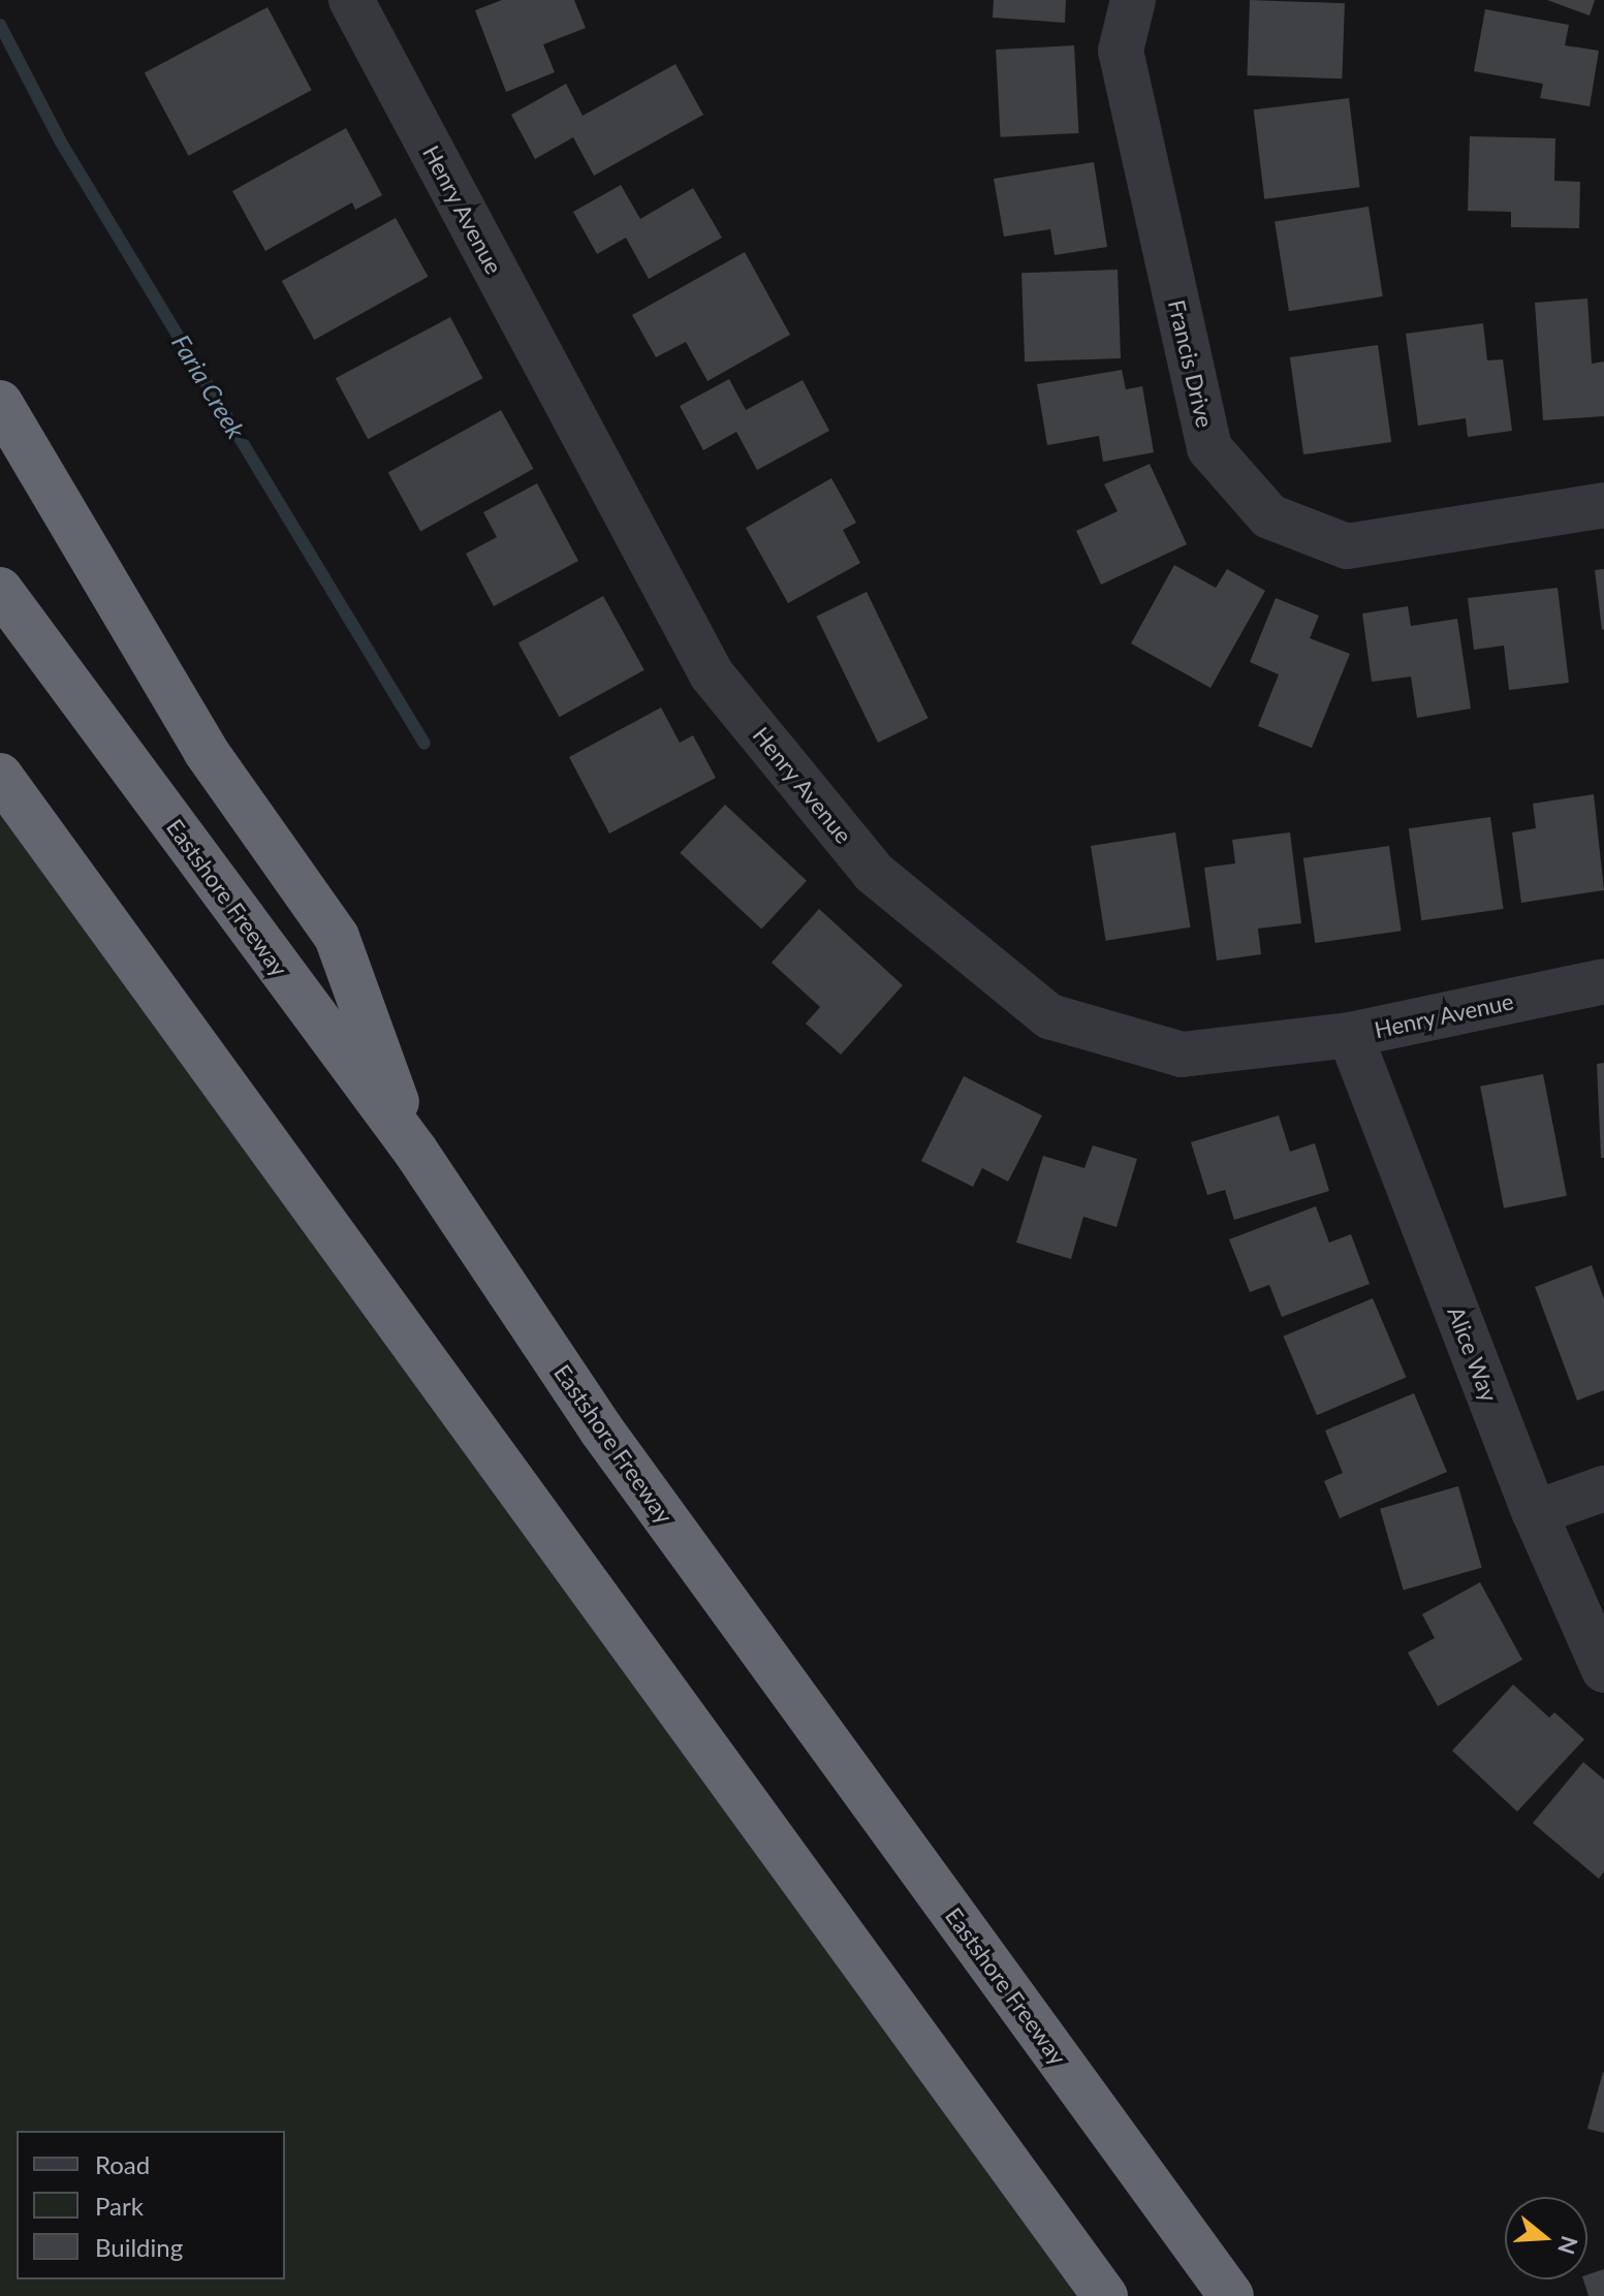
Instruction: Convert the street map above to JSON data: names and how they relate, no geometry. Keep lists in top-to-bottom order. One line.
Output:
{"streets":{"highway":["Eastshore Freeway"],"street":["Henry Avenue","Francis Drive","Alice Way"]},"crossings":[["Henry Avenue","Alice Way"]],"water":["Faria Creek"],"legend":["Road","Park","Building"],"north":"right"}
